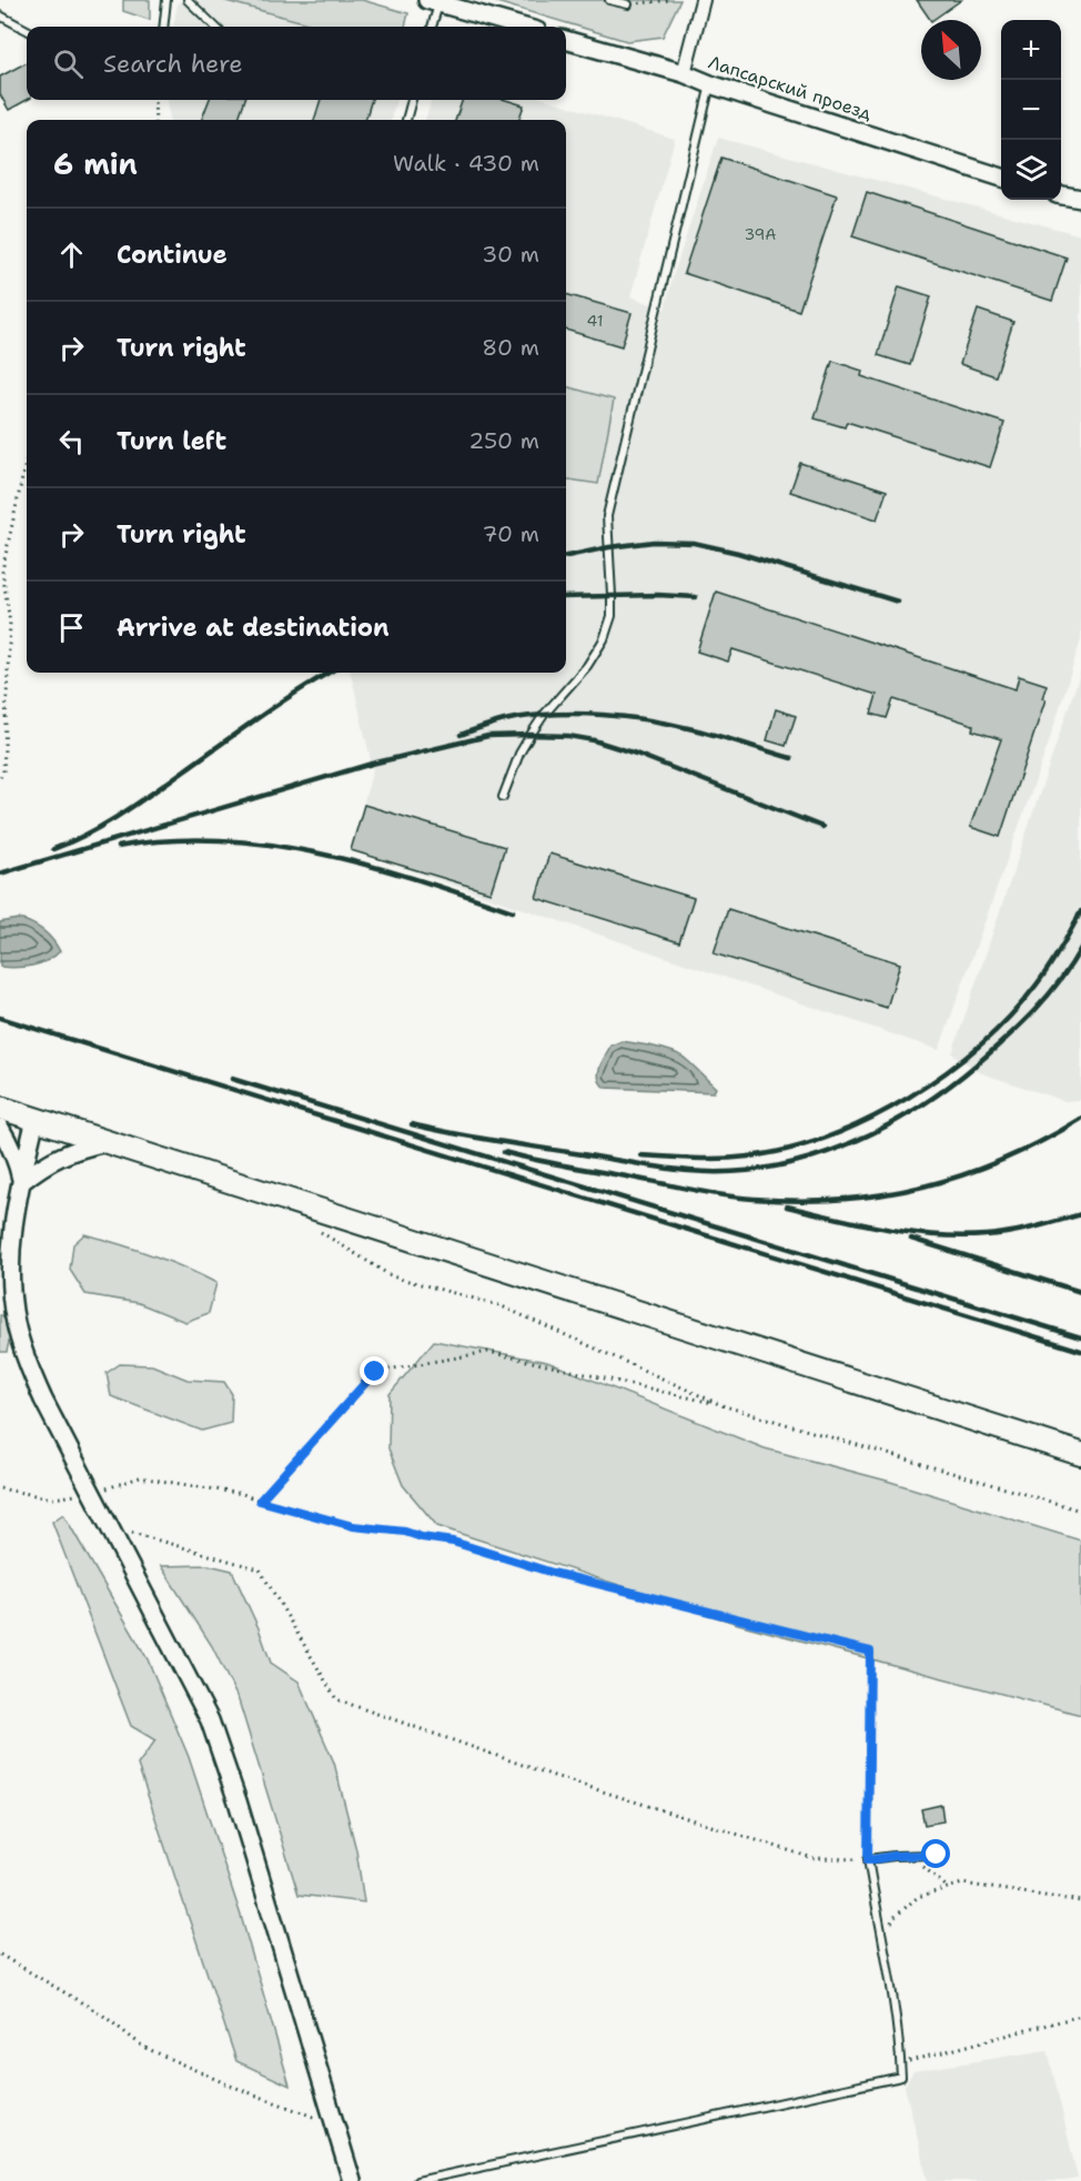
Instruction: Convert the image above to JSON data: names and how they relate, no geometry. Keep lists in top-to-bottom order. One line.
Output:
{"streets":{"street":["Лапсарский проезд"]},"house_numbers":["39А","41"],"north":"top left","page":{"map_buttons":["+","−"],"search":"Search here","heading":["6 min","Walk · 430 m"],"list":[["Continue","30 m"],["Turn right","80 m"],["Turn left","250 m"],["Turn right","70 m"],"Arrive at destination"]}}
